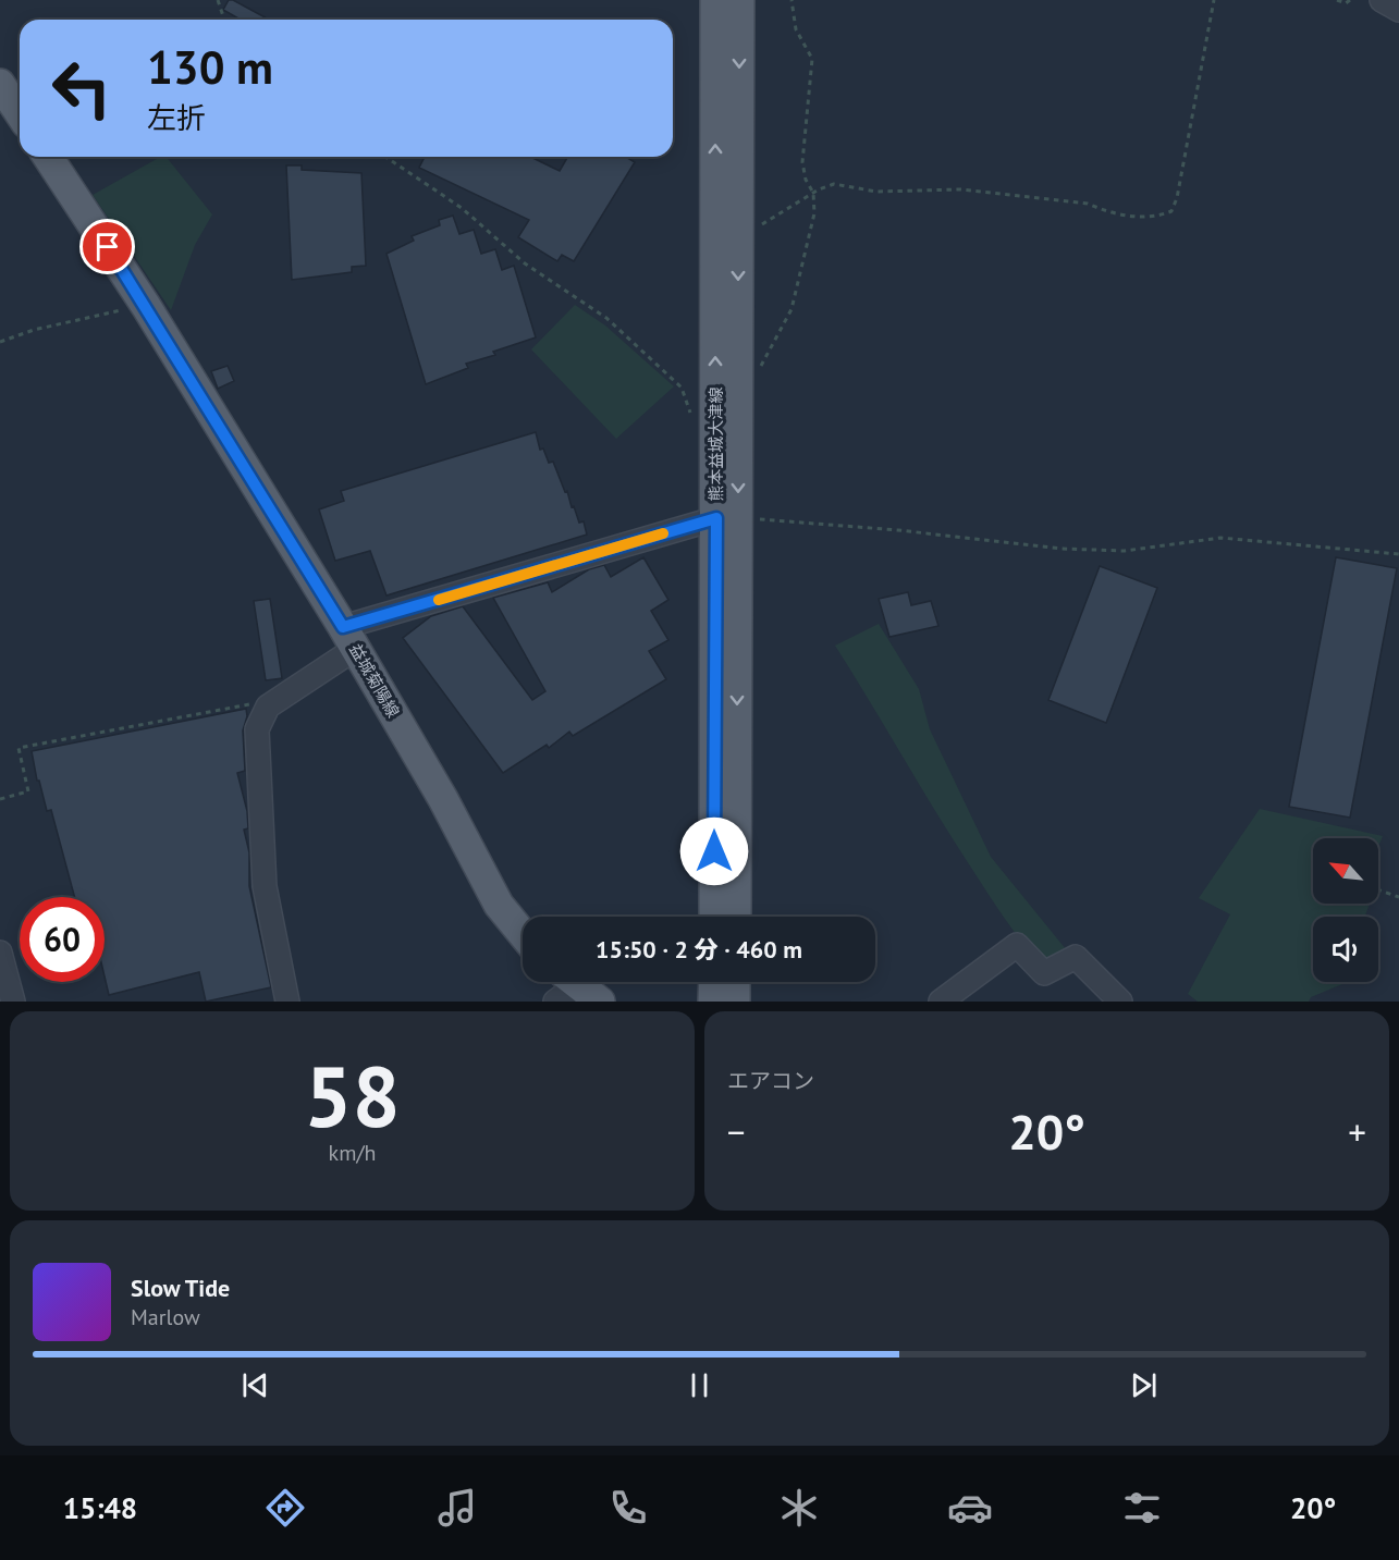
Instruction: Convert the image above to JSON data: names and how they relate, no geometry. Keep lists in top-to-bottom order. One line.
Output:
{"streets":{"main road":["熊本益城大津線","益城菊陽線"]},"north":"top left","page":{"turn":["130 m","左折"],"limit":"60","trip":"15:50 · 2 分 · 460 m","tile":[["58","km/h"],"エアコン"],"heat":["−","20°","+"],"song":["Slow Tide","Marlow"],"tabs":["15:48","20°"]}}
